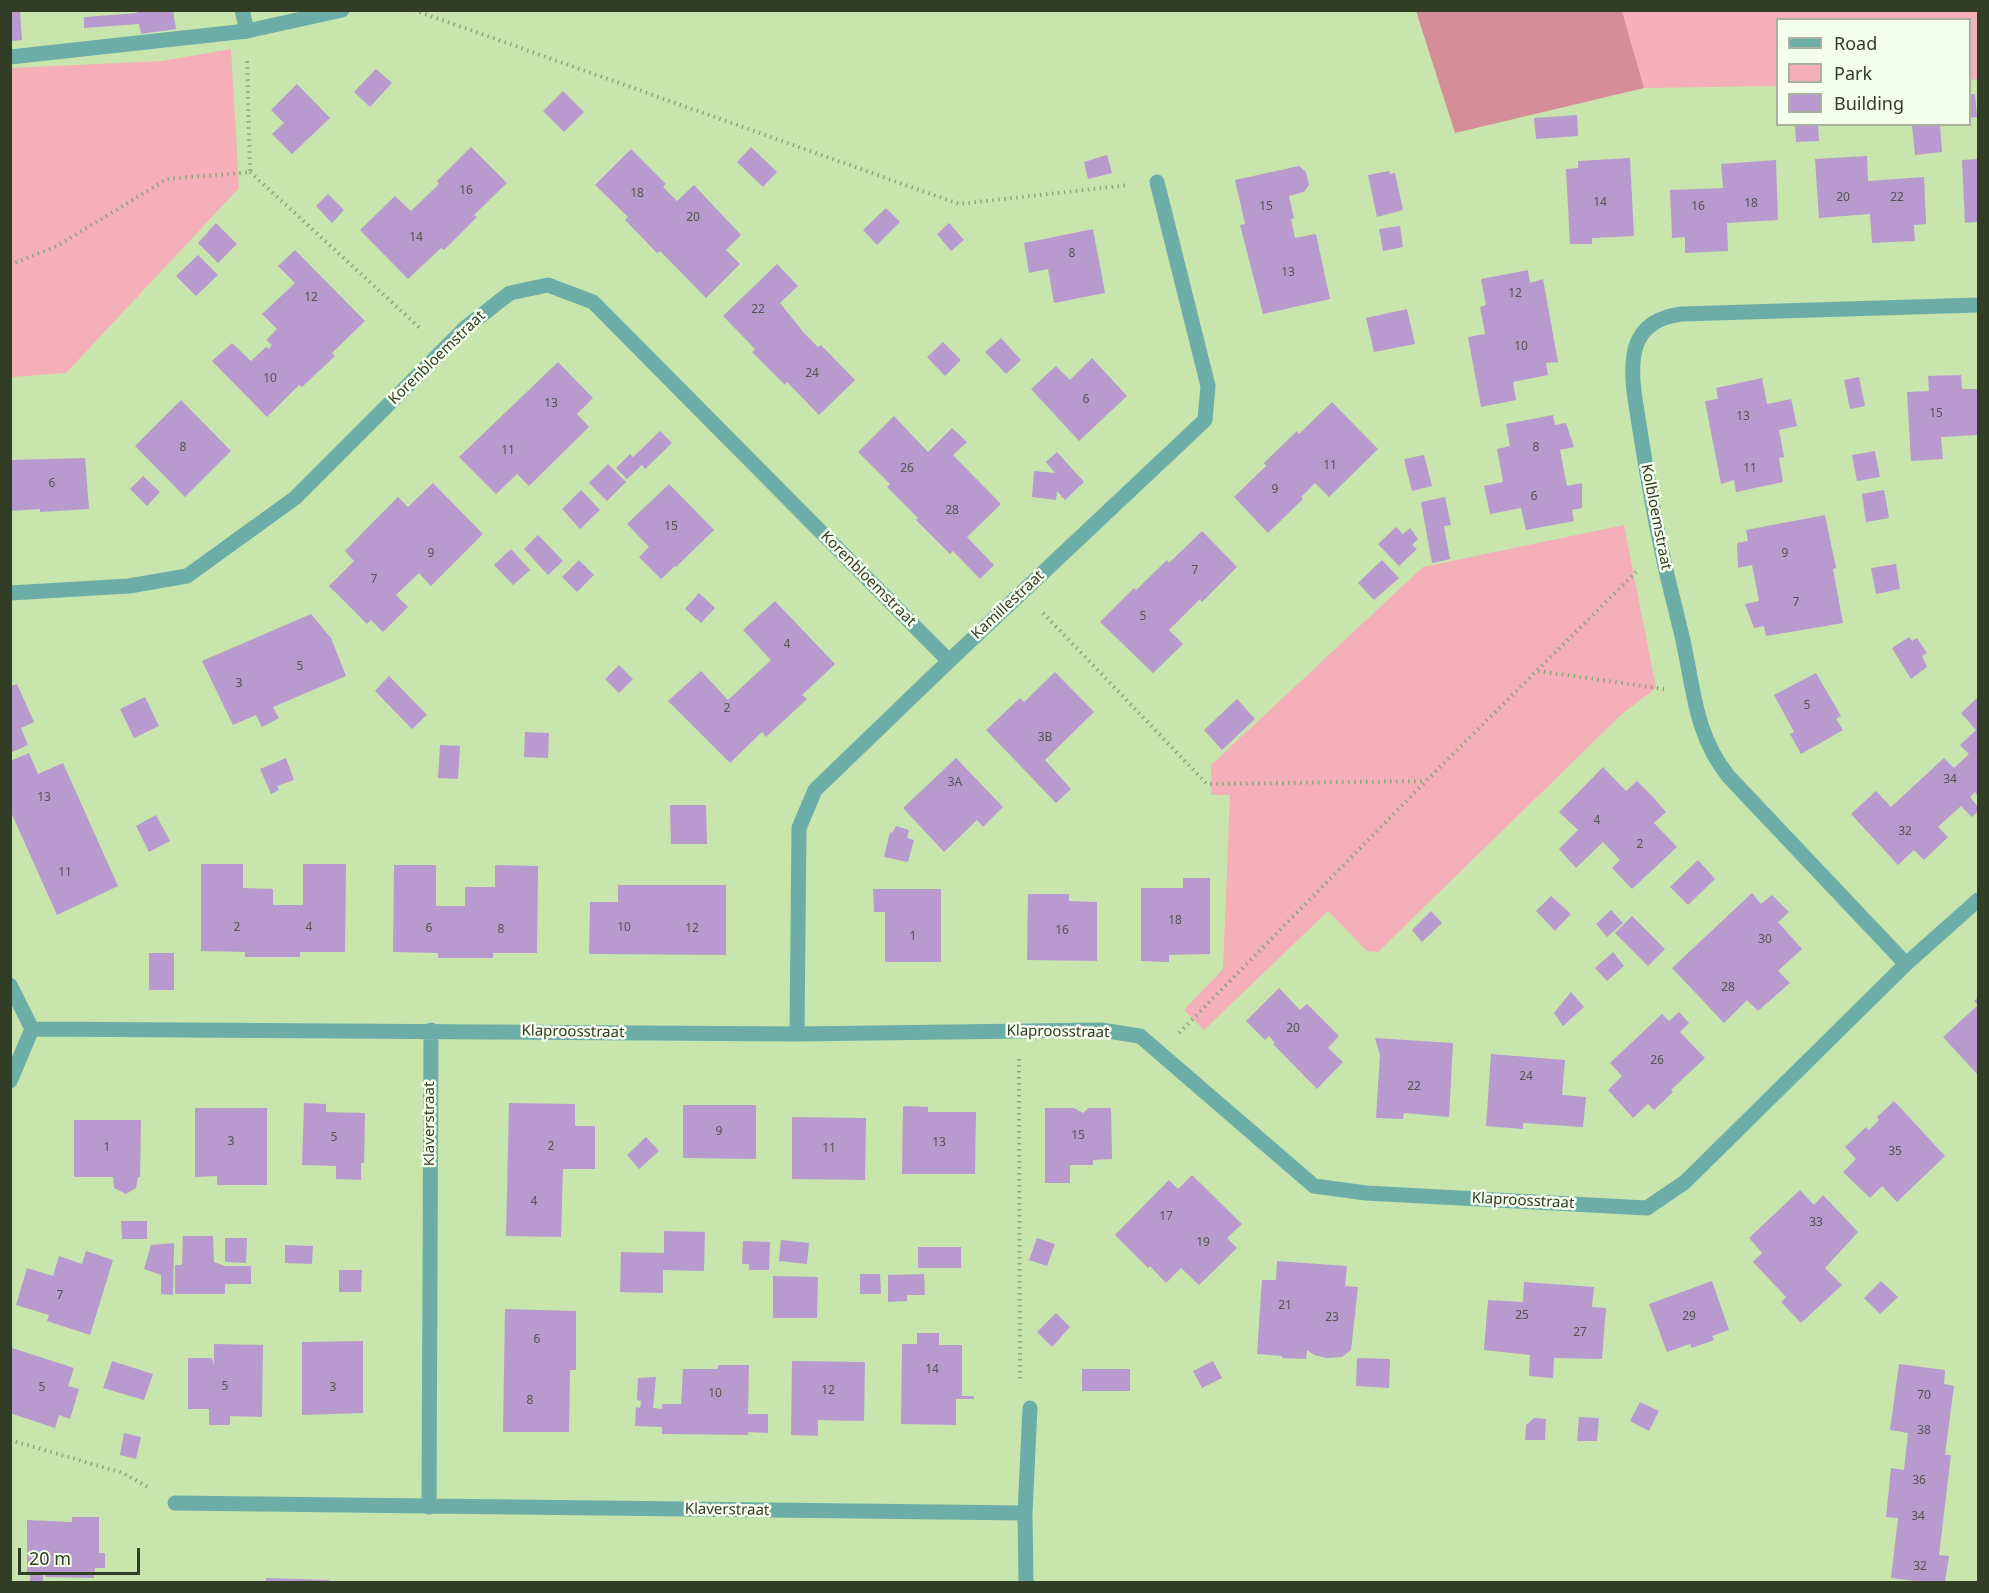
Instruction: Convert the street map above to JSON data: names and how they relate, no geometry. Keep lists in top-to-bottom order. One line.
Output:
{"streets":{"street":["Korenbloemstraat","Kolbloemstraat","Kamillestraat","Klaproosstraat","Klaverstraat"]},"crossings":[["Korenbloemstraat","Kamillestraat"],["Kolbloemstraat","Klaproosstraat"],["Kamillestraat","Klaproosstraat"],["Klaproosstraat","Klaverstraat"]],"house_numbers":["16","18","20","22","14","18","15","16","20","14","8","13","12","12","22","10","24","10","6","13","15","13","8","8","11","11","26","11","6","9","6","28","15","9","9","7","7","7","5","4","5","3","5","2","3B","34","3A","13","4","32","2","11","18","2","4","10","6","12","8","16","1","30","28","20","26","24","22","9","15","5","3","13","2","1","11","35","4","17","33","19","7","21","25","29","23","27","6","14","5","5","3","12","10","70","8","38","36","34","32"],"legend":["Road","Park","Building"],"scale_bar":"20 m"}
